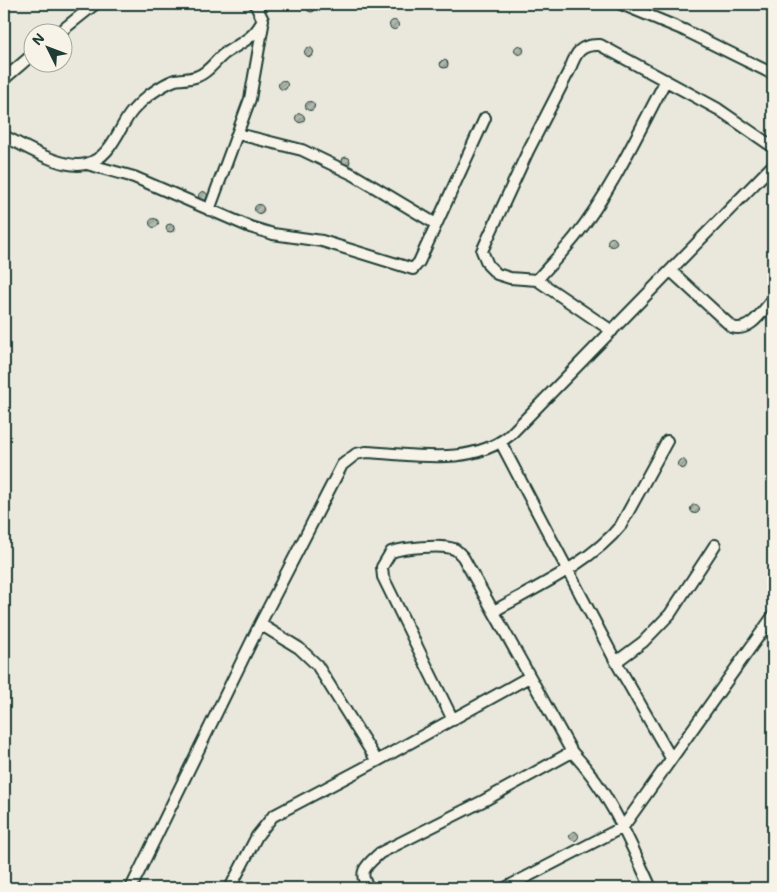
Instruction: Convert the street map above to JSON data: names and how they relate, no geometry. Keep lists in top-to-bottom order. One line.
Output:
{"north":"top left"}
